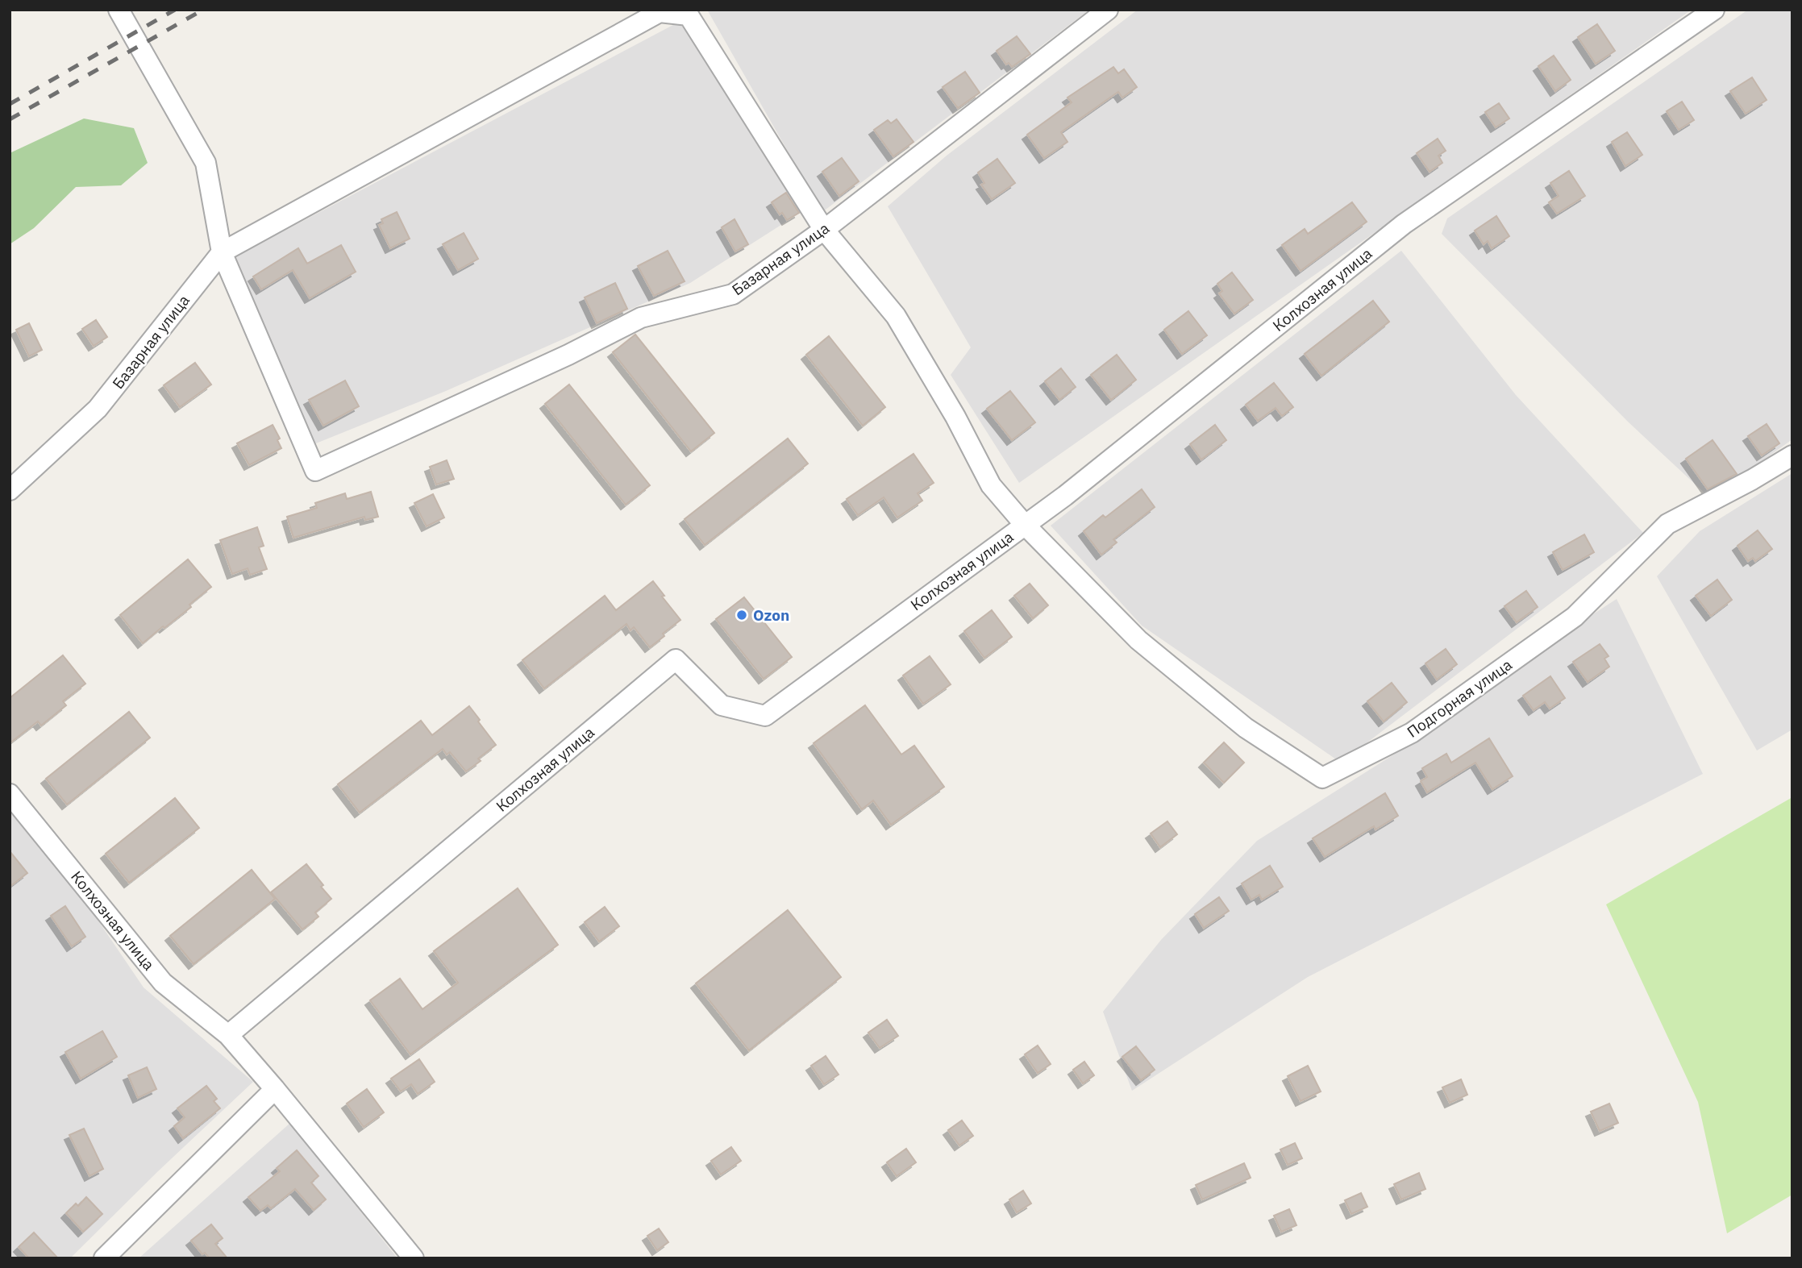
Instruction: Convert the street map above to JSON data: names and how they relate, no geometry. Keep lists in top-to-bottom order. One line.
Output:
{"streets":{"street":["Базарная улица","Колхозная улица","Подгорная улица"]},"crossings":[["Колхозная улица","Подгорная улица"]],"places":["Ozon"]}
